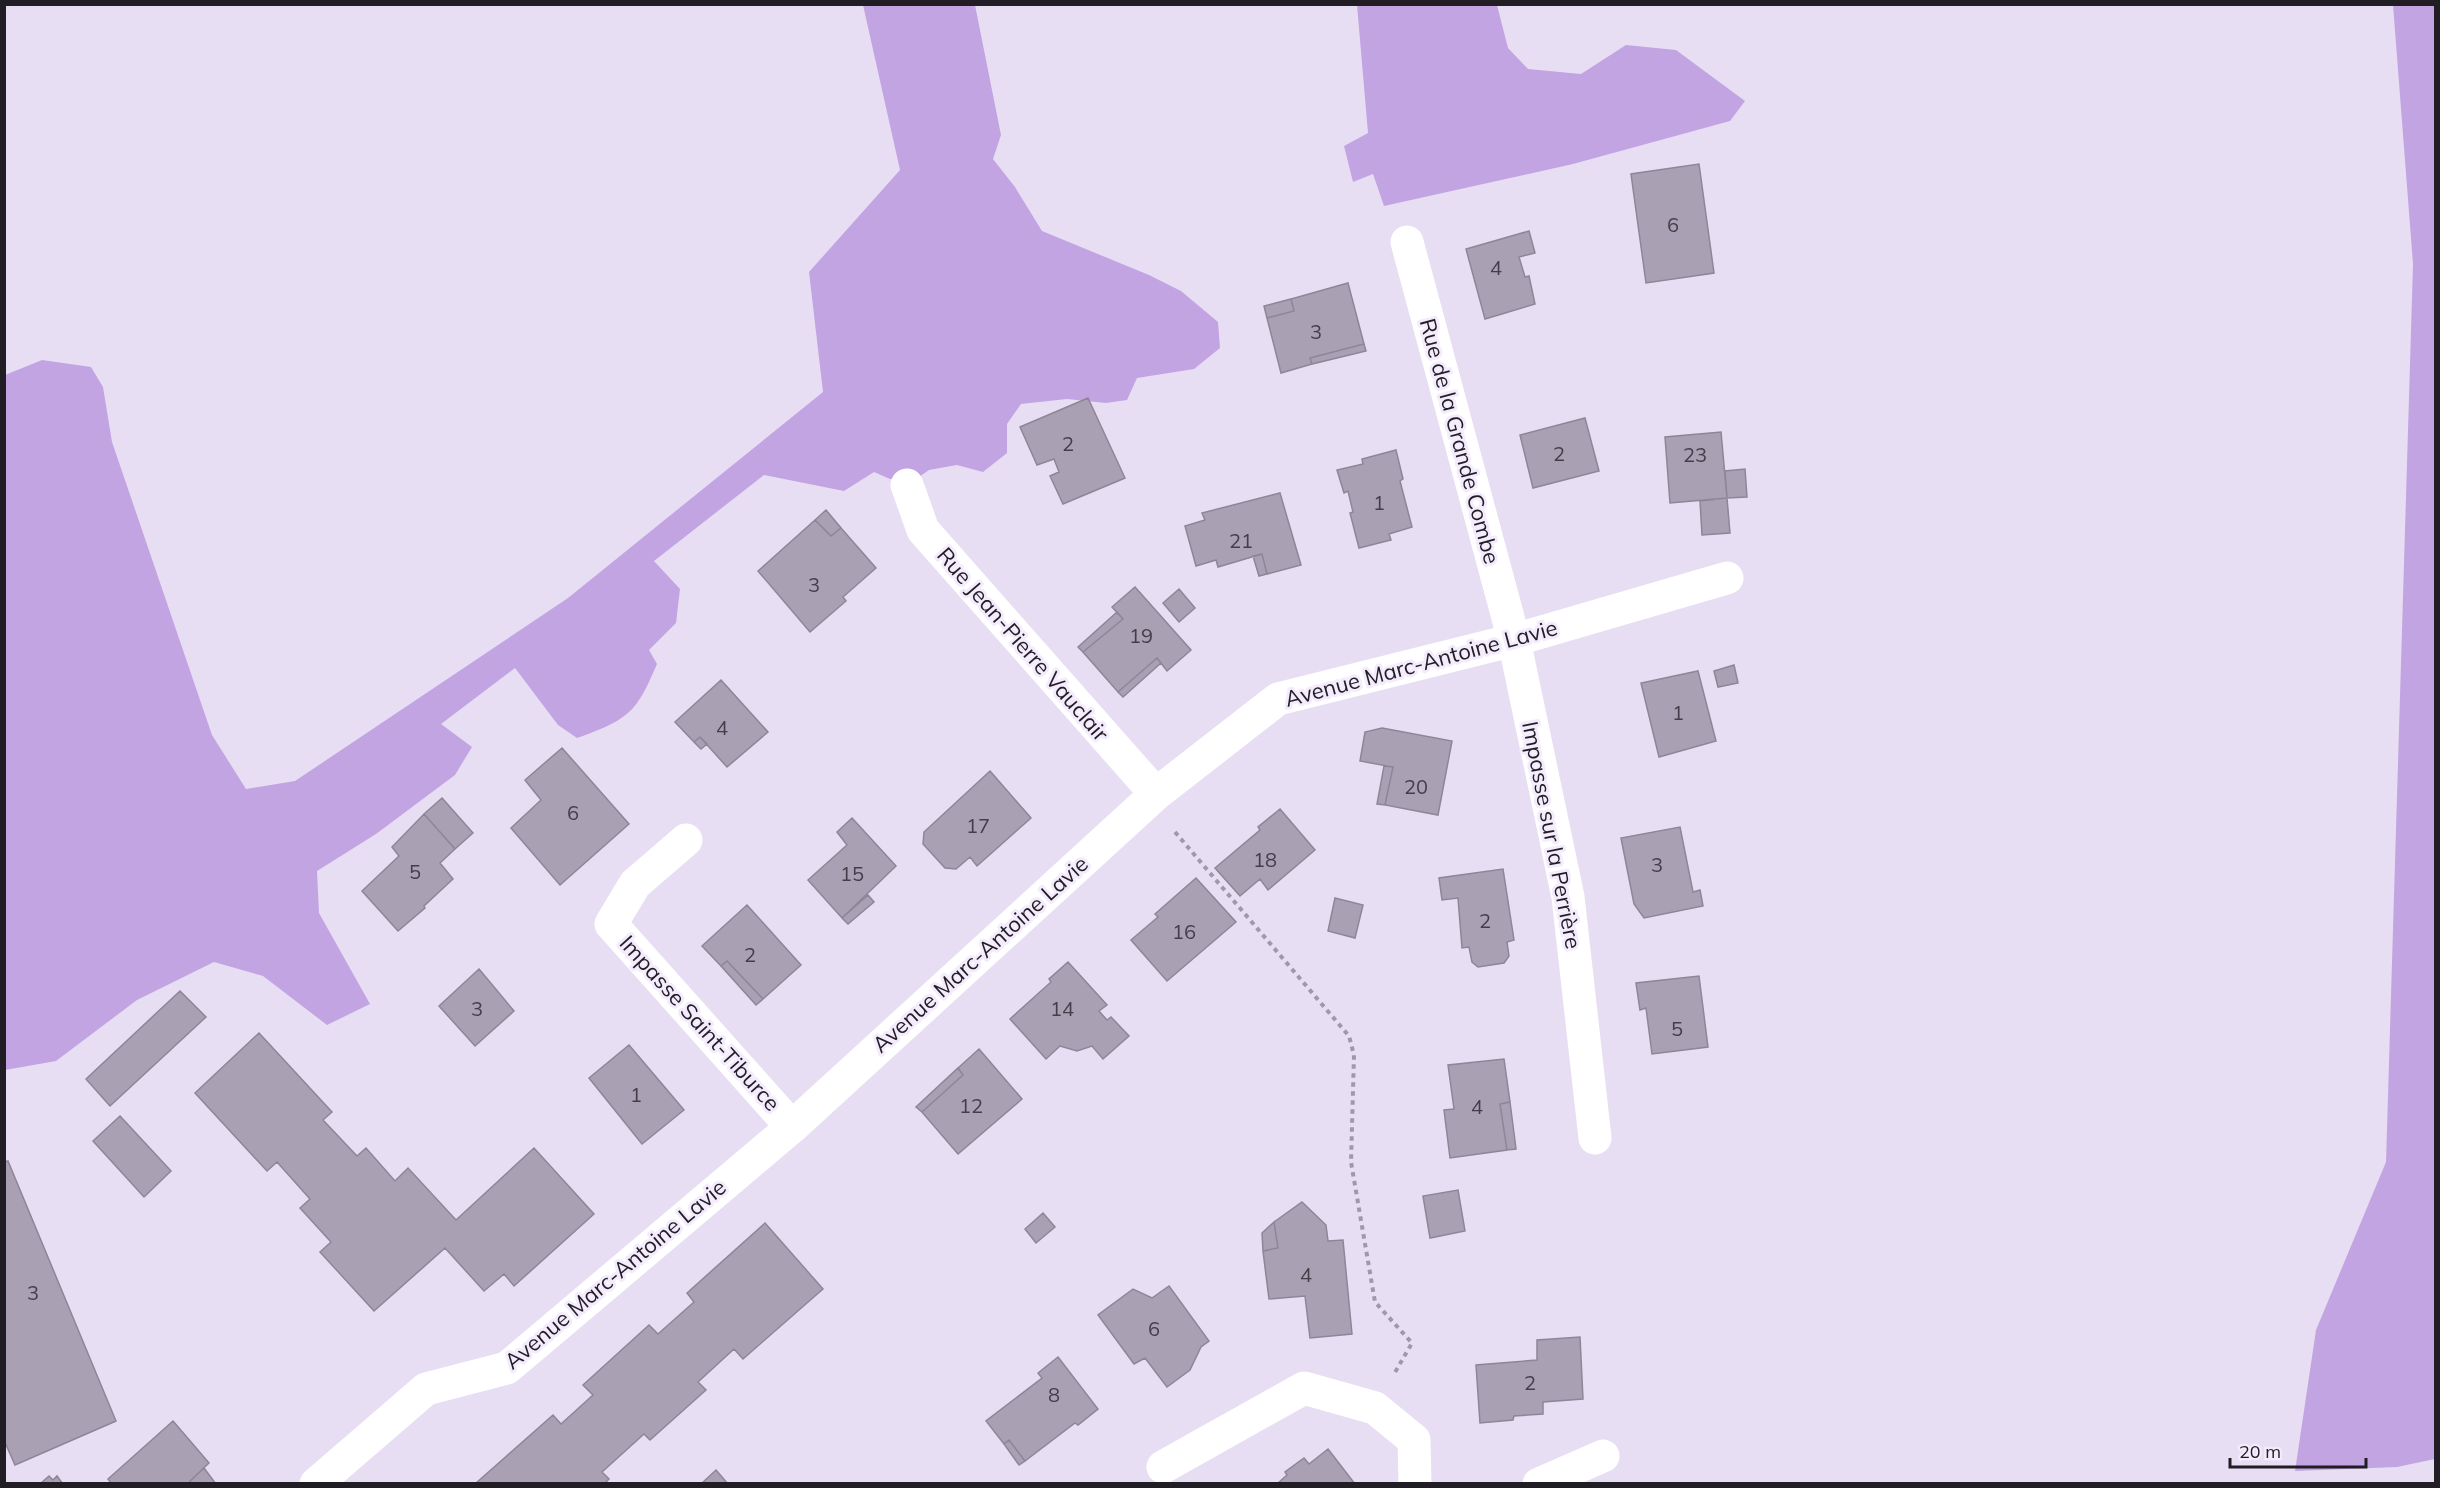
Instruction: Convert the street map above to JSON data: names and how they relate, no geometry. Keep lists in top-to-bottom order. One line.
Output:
{"streets":{"street":["Rue de la Grande Combe","Rue Jean-Pierre Vauclair","Avenue Marc-Antoine Lavie","Impasse sur la Perrière","Impasse Saint-Tiburce"]},"crossings":[["Rue de la Grande Combe","Avenue Marc-Antoine Lavie"],["Rue de la Grande Combe","Impasse sur la Perrière"],["Rue Jean-Pierre Vauclair","Avenue Marc-Antoine Lavie"],["Avenue Marc-Antoine Lavie","Impasse sur la Perrière"],["Avenue Marc-Antoine Lavie","Impasse Saint-Tiburce"]],"house_numbers":["6","4","3","2","2","23","1","21","3","19","1","4","20","6","17","18","3","5","15","2","16","2","3","14","5","1","12","4","4","3","6","2","8"],"scale_bar":"20 m"}
